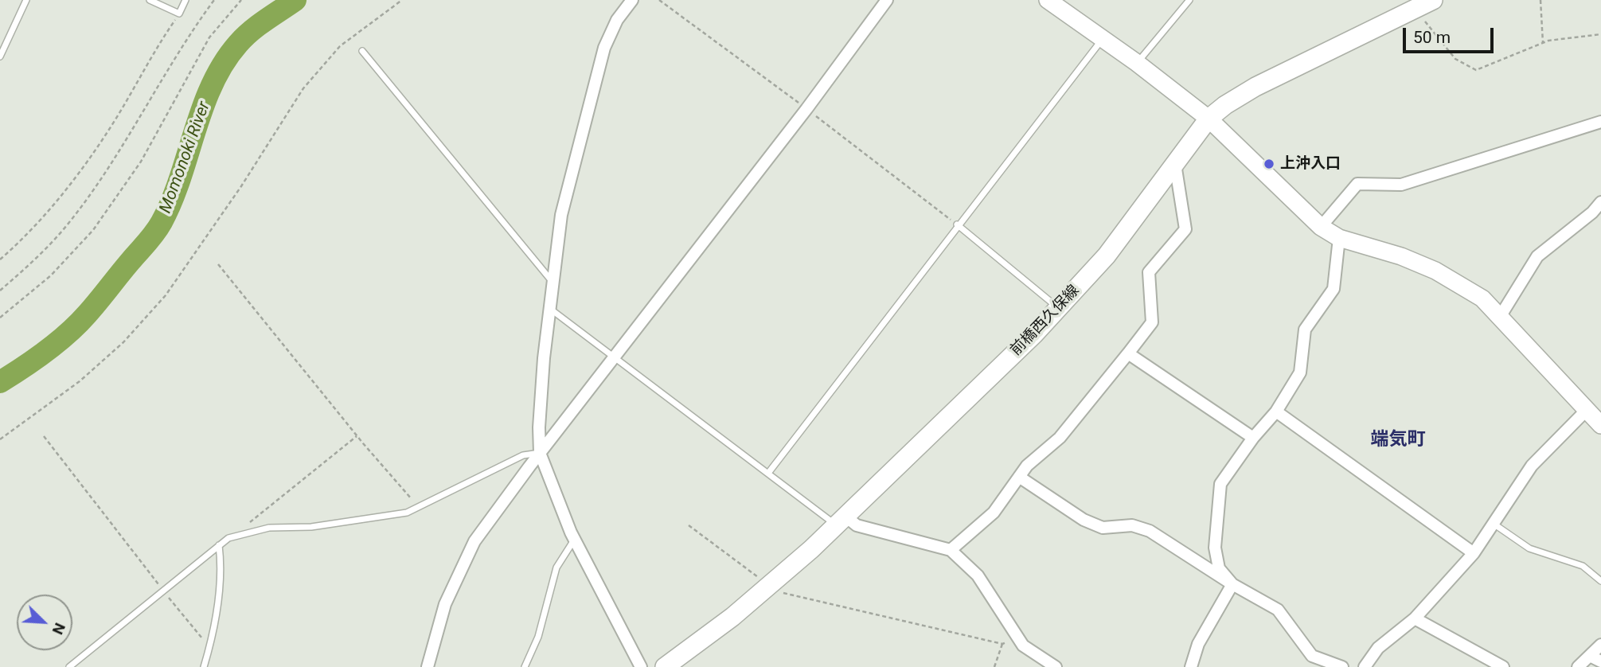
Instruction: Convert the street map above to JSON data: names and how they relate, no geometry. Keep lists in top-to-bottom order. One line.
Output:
{"streets":{"main road":["前橋西久保線"]},"districts":["端気町"],"water":["Momonoki River"],"places":["上沖入口"],"scale_bar":"50 m","north":"bottom right"}
